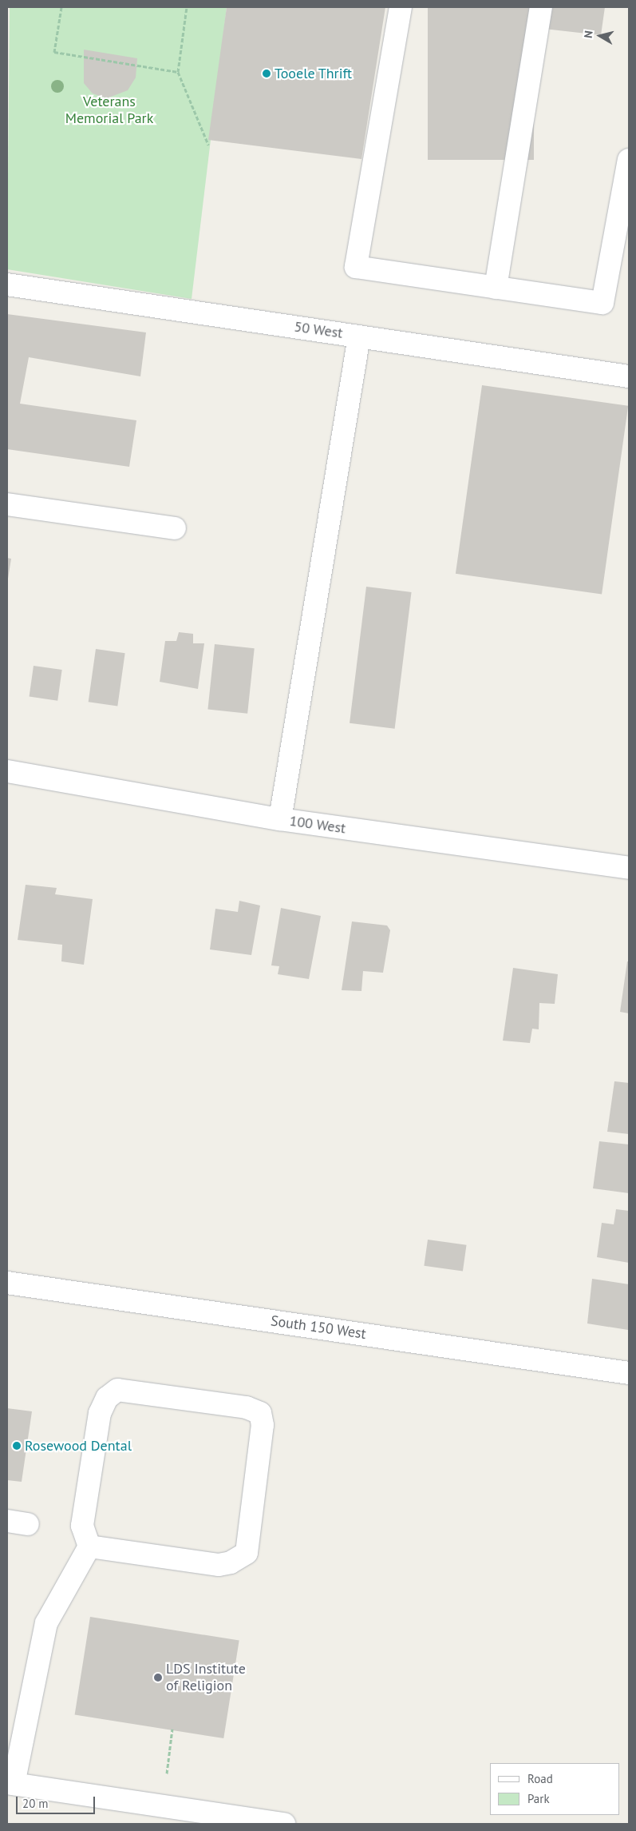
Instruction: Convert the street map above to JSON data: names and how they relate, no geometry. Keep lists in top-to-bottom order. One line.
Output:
{"streets":{"street":["50 West","100 West","South 150 West"]},"parks":["Veterans Memorial Park"],"places":["Tooele Thrift","Rosewood Dental","LDS Institute of Religion"],"legend":["Road","Park"],"scale_bar":"20 m","north":"left"}
